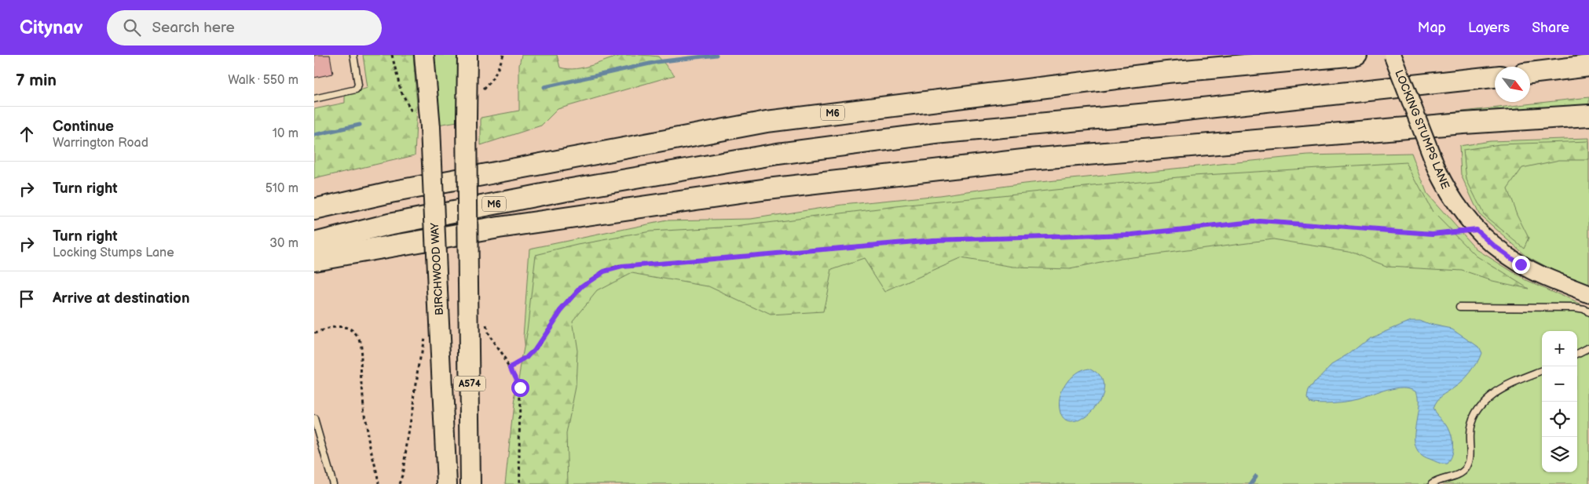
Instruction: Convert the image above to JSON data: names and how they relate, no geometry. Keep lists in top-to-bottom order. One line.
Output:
{"streets":{"highway":["M6"],"main road":["BIRCHWOOD WAY","A574"],"street":["LOCKING STUMPS LANE"]},"north":"bottom right","page":{"header":"Citynav","search":"Search here","nav":["Map","Layers","Share"],"heading":["7 min","Walk · 550 m"],"list":[["Continue","Warrington Road","10 m"],["Turn right","510 m"],["Turn right","Locking Stumps Lane","30 m"],"Arrive at destination"],"map_buttons":["+","−"]}}
